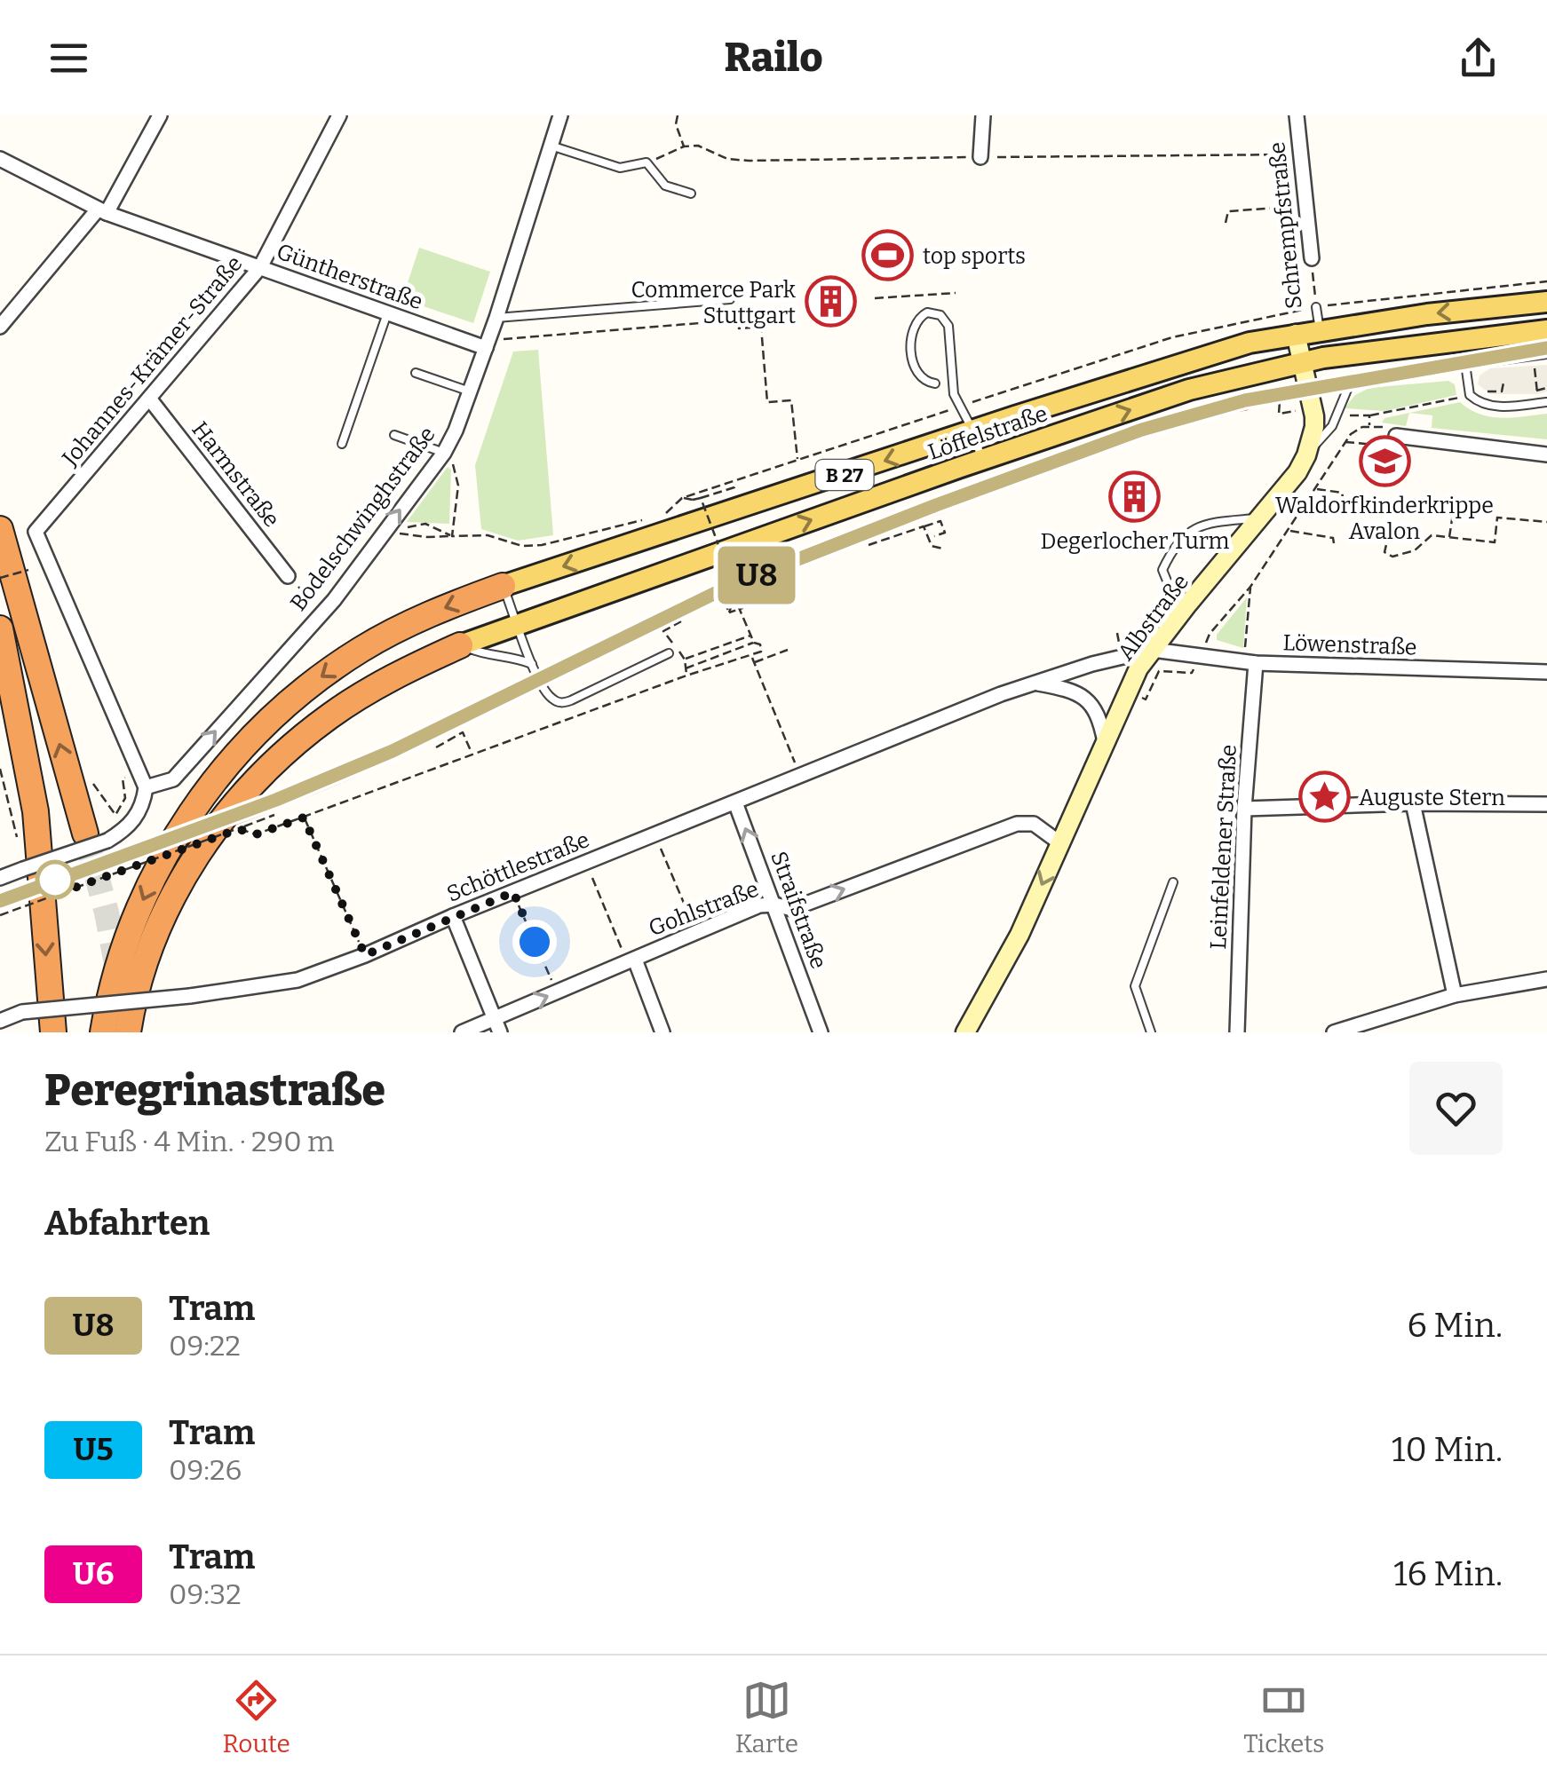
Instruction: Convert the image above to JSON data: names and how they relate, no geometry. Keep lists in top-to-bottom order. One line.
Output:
{"streets":{"main road":["Löffelstraße","B 27"],"street":["Schrempfstraße","Güntherstraße","Johannes-Krämer-Straße","Harmstraße","Bodelschwinghstraße","Albstraße","Löwenstraße","Leinfeldener Straße","Schöttlestraße","Gohlstraße","Straifstraße"]},"crossings":[["Schrempfstraße","Löffelstraße"],["Güntherstraße","Johannes-Krämer-Straße"],["Güntherstraße","Bodelschwinghstraße"],["Johannes-Krämer-Straße","Harmstraße"],["Löffelstraße","Albstraße"],["Albstraße","Löwenstraße"],["Albstraße","Schöttlestraße"],["Albstraße","Gohlstraße"],["Löwenstraße","Leinfeldener Straße"],["Löwenstraße","Schöttlestraße"],["Schöttlestraße","Straifstraße"],["Gohlstraße","Straifstraße"]],"one_way":["Bodelschwinghstraße","Gohlstraße","Straifstraße"],"places":{"sports":["top sports"],"building":["Commerce Park Stuttgart","Degerlocher Turm"],"school or university":["Waldorfkinderkrippe Avalon"],"place":["Auguste Stern"]},"lines":["tram line U8"],"page":{"header":"Railo","on_map":"U8","heading":[["Peregrinastraße","Zu Fuß · 4 Min. · 290 m"],"Abfahrten"],"list":[{"mark":"U8","name":"Tram","note":"09:22","value":"6 Min."},{"mark":"U5","name":"Tram","note":"09:26","value":"10 Min."},{"mark":"U6","name":"Tram","note":"09:32","value":"16 Min."}],"tabs":["Route","Karte","Tickets"]}}
